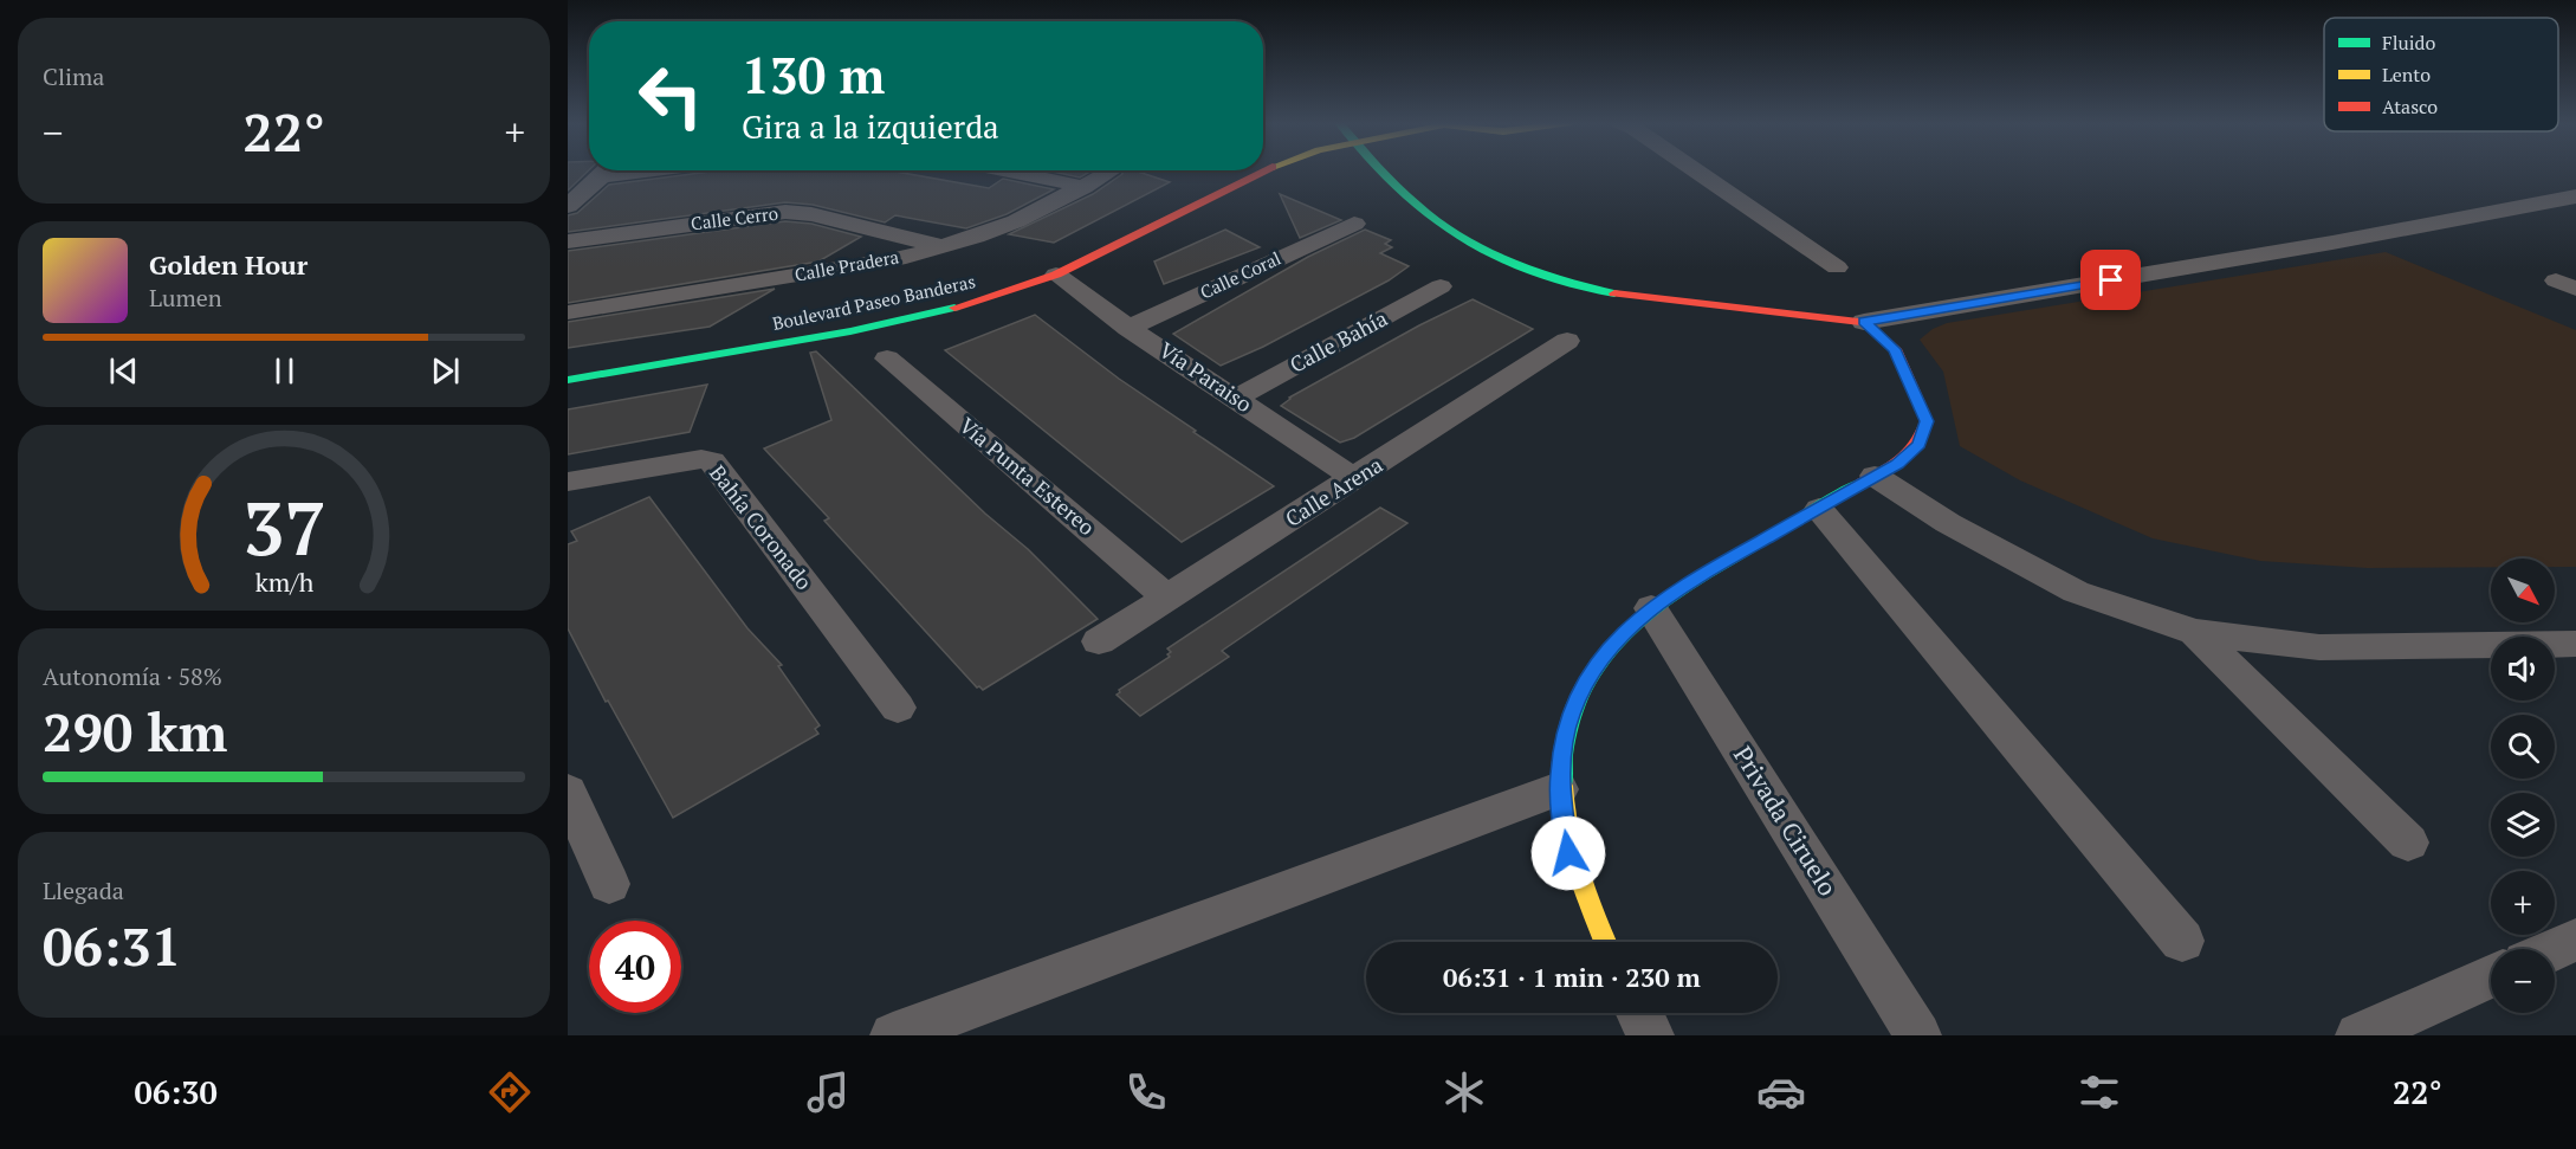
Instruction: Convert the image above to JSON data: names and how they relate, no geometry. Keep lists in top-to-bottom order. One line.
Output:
{"streets":{"street":["Calle Cerro","Calle Pradera","Calle Coral","Boulevard Paseo Banderas","Calle Bahía","Vía Paraiso","Vía Punta Estereo","Calle Arena","Bahía Coronado","Privada Ciruelo"]},"crossings":[["Calle Cerro","Calle Pradera"],["Calle Coral","Vía Paraiso"],["Boulevard Paseo Banderas","Vía Paraiso"],["Calle Bahía","Vía Paraiso"],["Vía Paraiso","Calle Arena"],["Vía Punta Estereo","Calle Arena"]],"legend":["Fluido","Lento","Atasco"],"north":"bottom right","page":{"tile":["Clima",["Autonomía · 58%","290 km"],["Llegada","06:31"]],"turn":["130 m","Gira a la izquierda"],"heat":["−","22°","+"],"song":["Golden Hour","Lumen"],"map_buttons":["+","−"],"limit":"40","trip":"06:31 · 1 min · 230 m","tabs":["06:30","22°"],"gauge":["37","km/h"]}}
